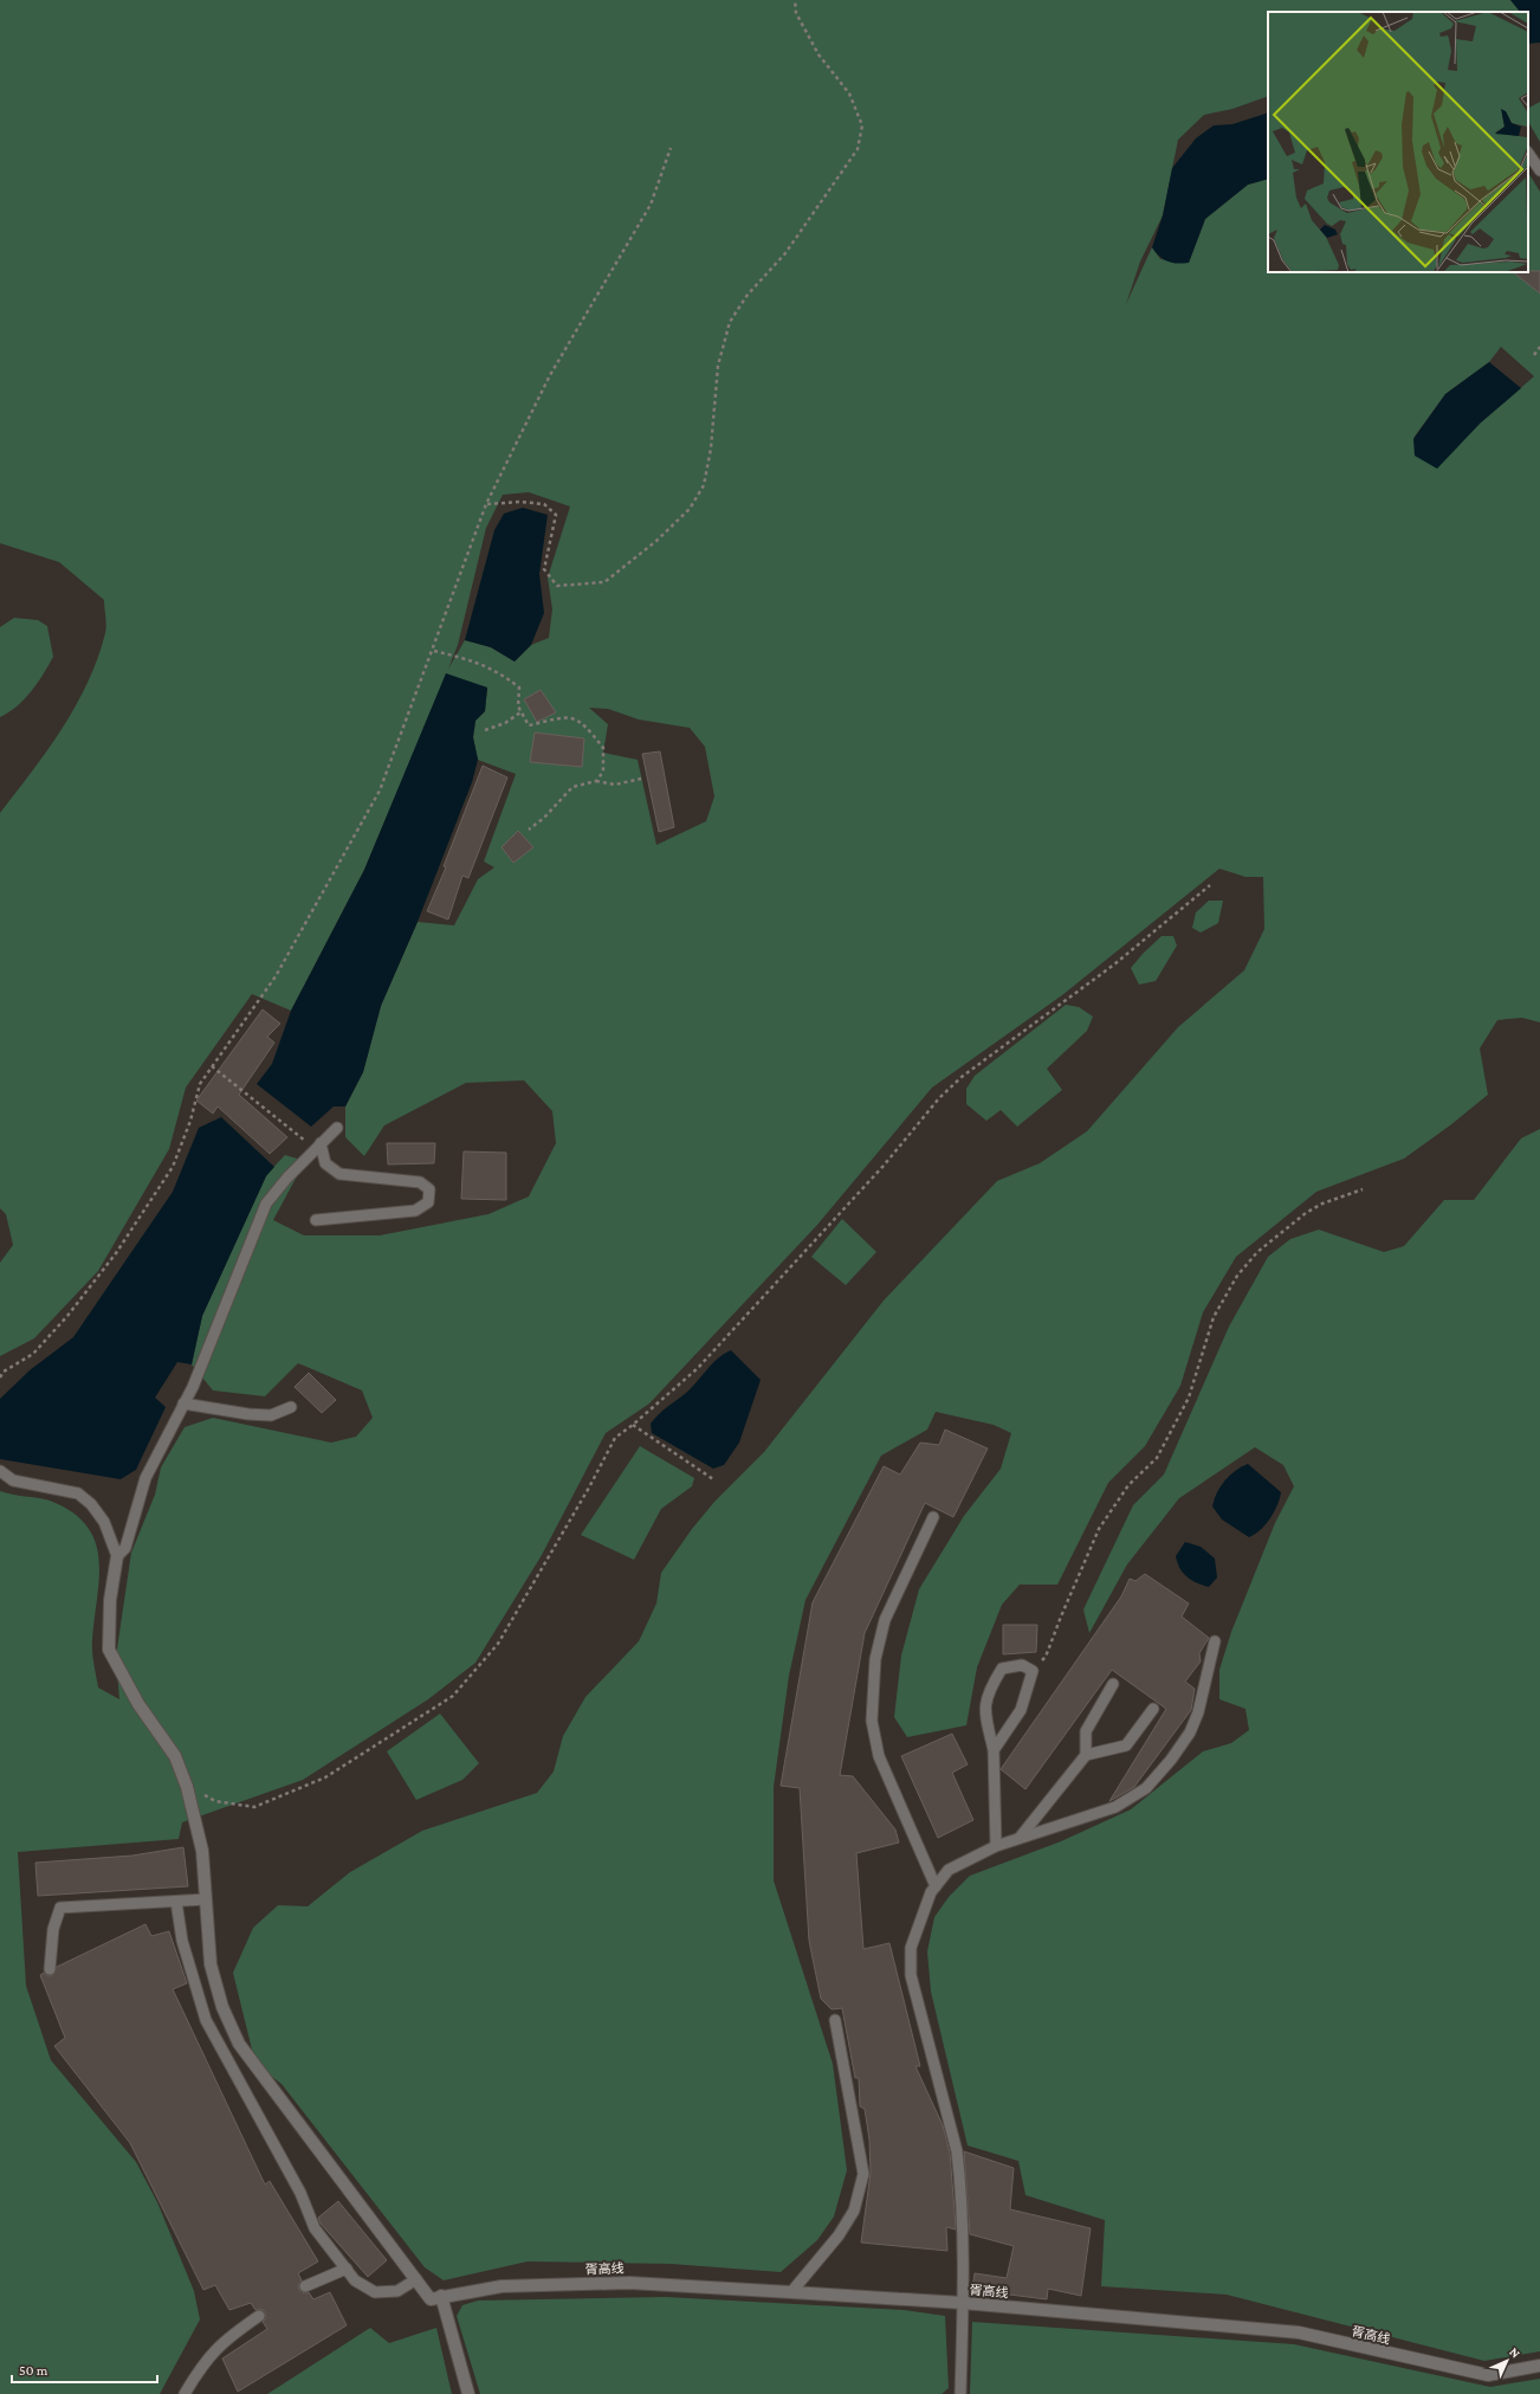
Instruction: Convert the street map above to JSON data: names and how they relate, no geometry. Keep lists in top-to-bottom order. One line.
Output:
{"streets":{"street":["胥高线"]},"scale_bar":"50 m","north":"top right"}
